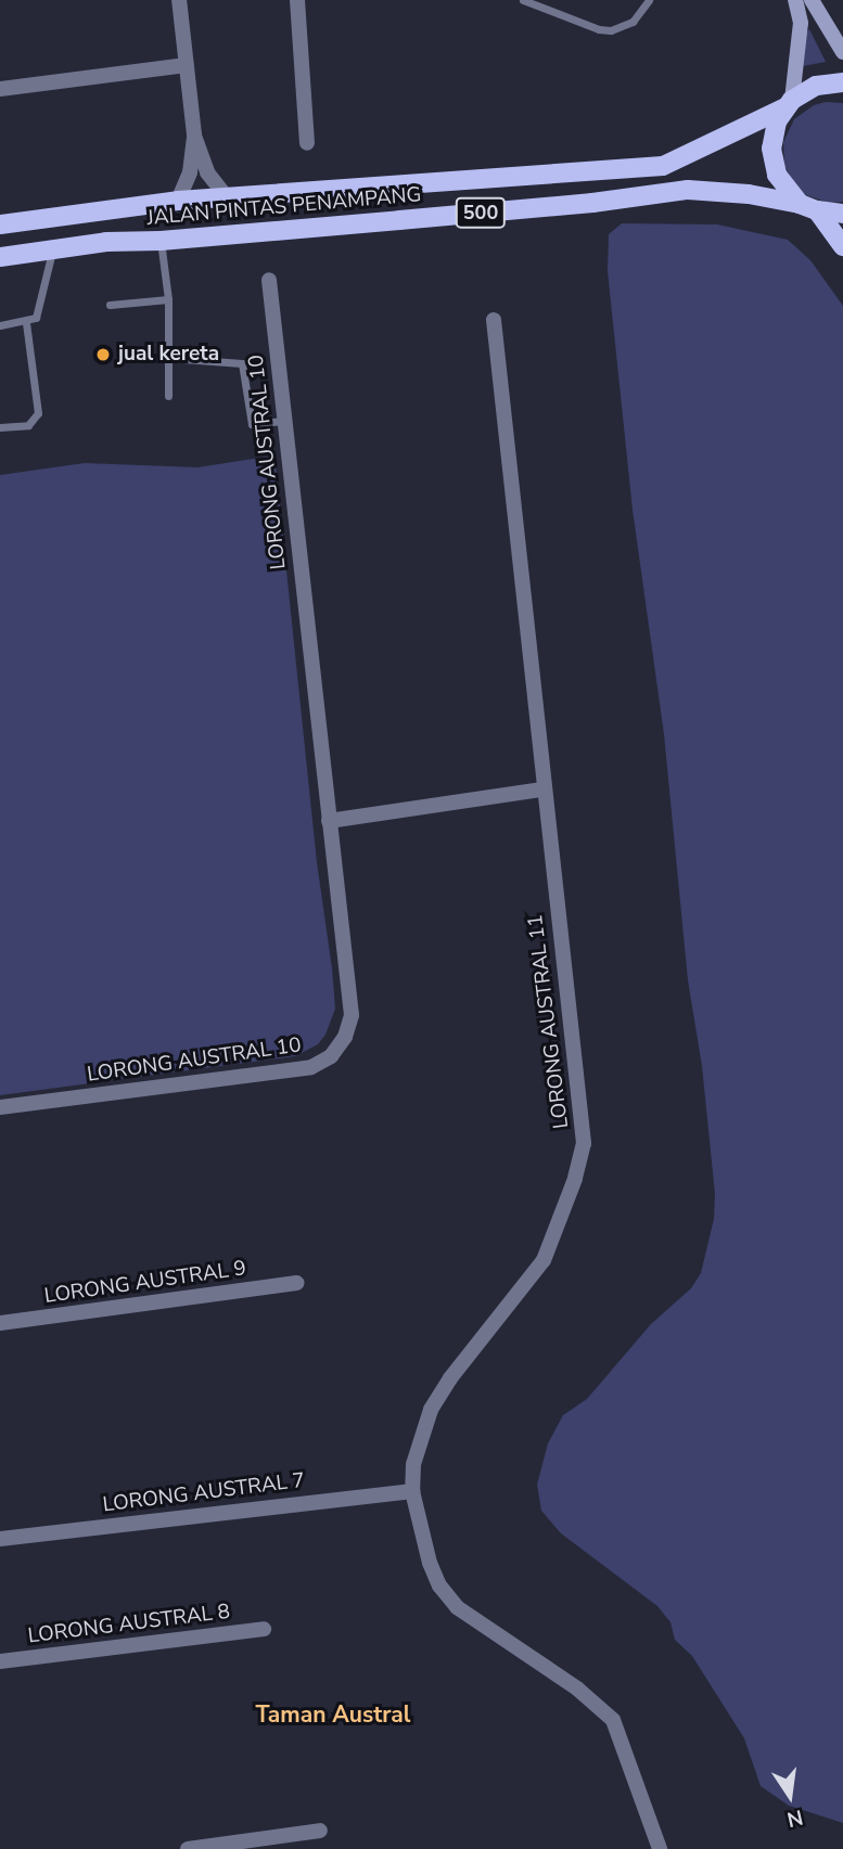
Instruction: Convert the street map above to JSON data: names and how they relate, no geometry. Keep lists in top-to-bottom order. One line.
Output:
{"streets":{"main road":["JALAN PINTAS PENAMPANG","500"],"street":["LORONG AUSTRAL 10","LORONG AUSTRAL 11","LORONG AUSTRAL 9","LORONG AUSTRAL 7","LORONG AUSTRAL 8"]},"crossings":[["JALAN PINTAS PENAMPANG","500"],["LORONG AUSTRAL 11","LORONG AUSTRAL 7"]],"districts":["Taman Austral"],"places":["jual kereta"],"north":"bottom"}
